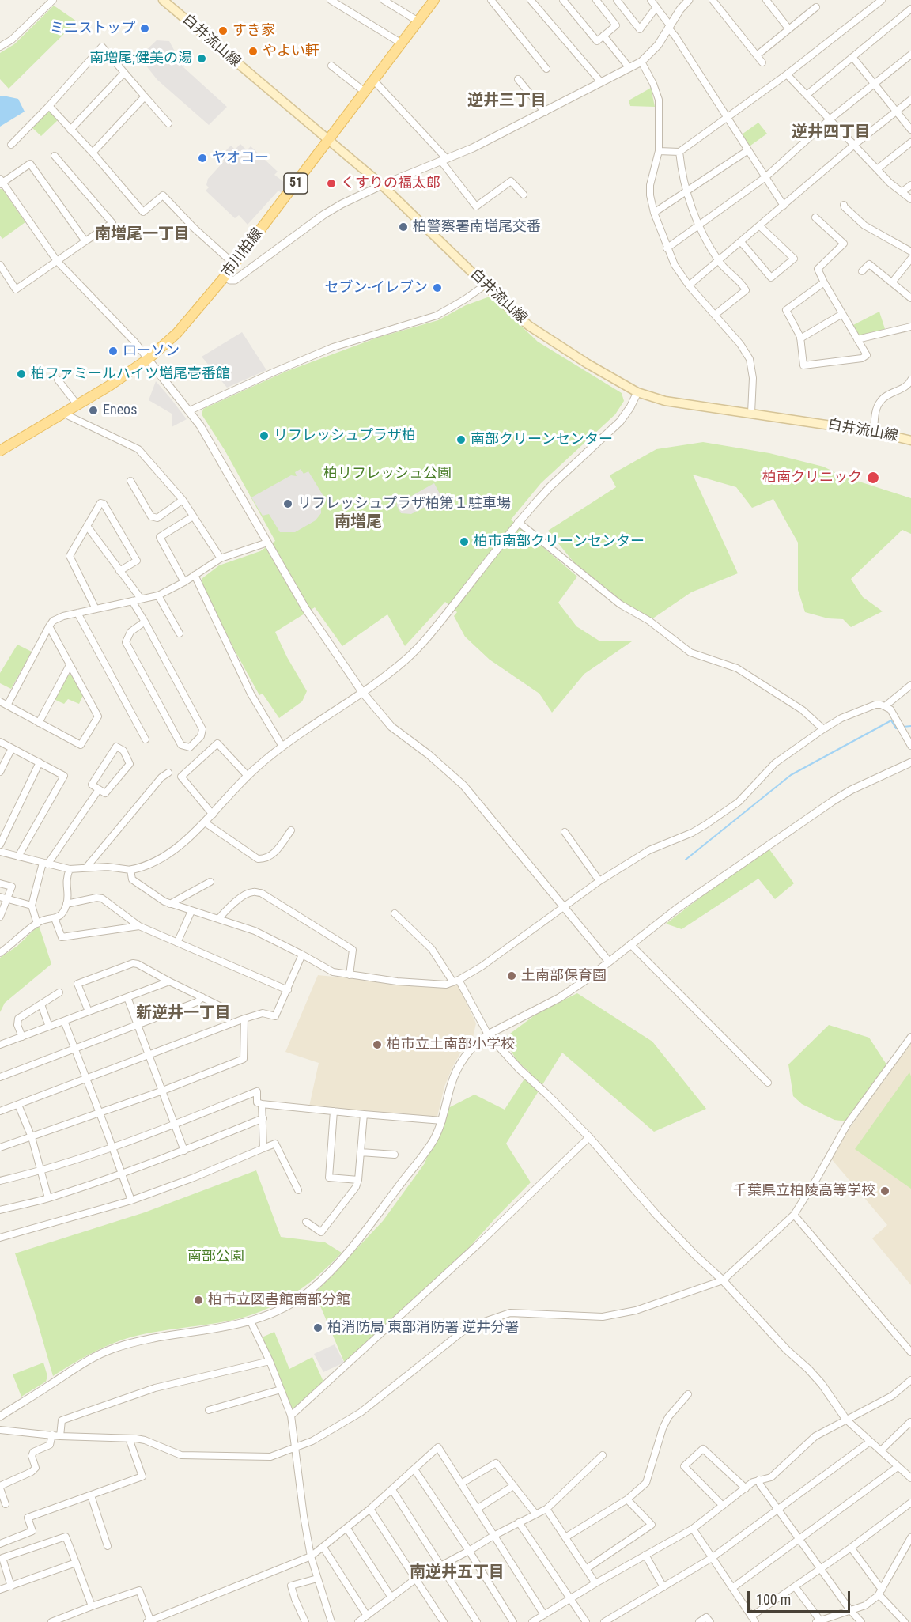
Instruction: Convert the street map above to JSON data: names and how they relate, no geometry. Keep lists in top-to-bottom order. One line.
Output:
{"streets":{"main road":["白井流山線","51","市川柏線"]},"crossings":[["白井流山線","市川柏線"]],"districts":["逆井三丁目","逆井四丁目","南増尾一丁目","南増尾","新逆井一丁目","南逆井五丁目"],"parks":["柏リフレッシュ公園","南部公園"],"places":["ミニストップ","すき家","やよい軒","南増尾;健美の湯","ヤオコー","くすりの福太郎","柏警察署南増尾交番","セブン-イレブン","ローソン","柏ファミールハイツ増尾壱番館","Eneos","リフレッシュプラザ柏","南部クリーンセンター","柏南クリニック","リフレッシュプラザ柏第１駐車場","柏市南部クリーンセンター","土南部保育園","柏市立土南部小学校","千葉県立柏陵高等学校","柏市立図書館南部分館","柏消防局 東部消防署 逆井分署"],"scale_bar":"100 m"}
